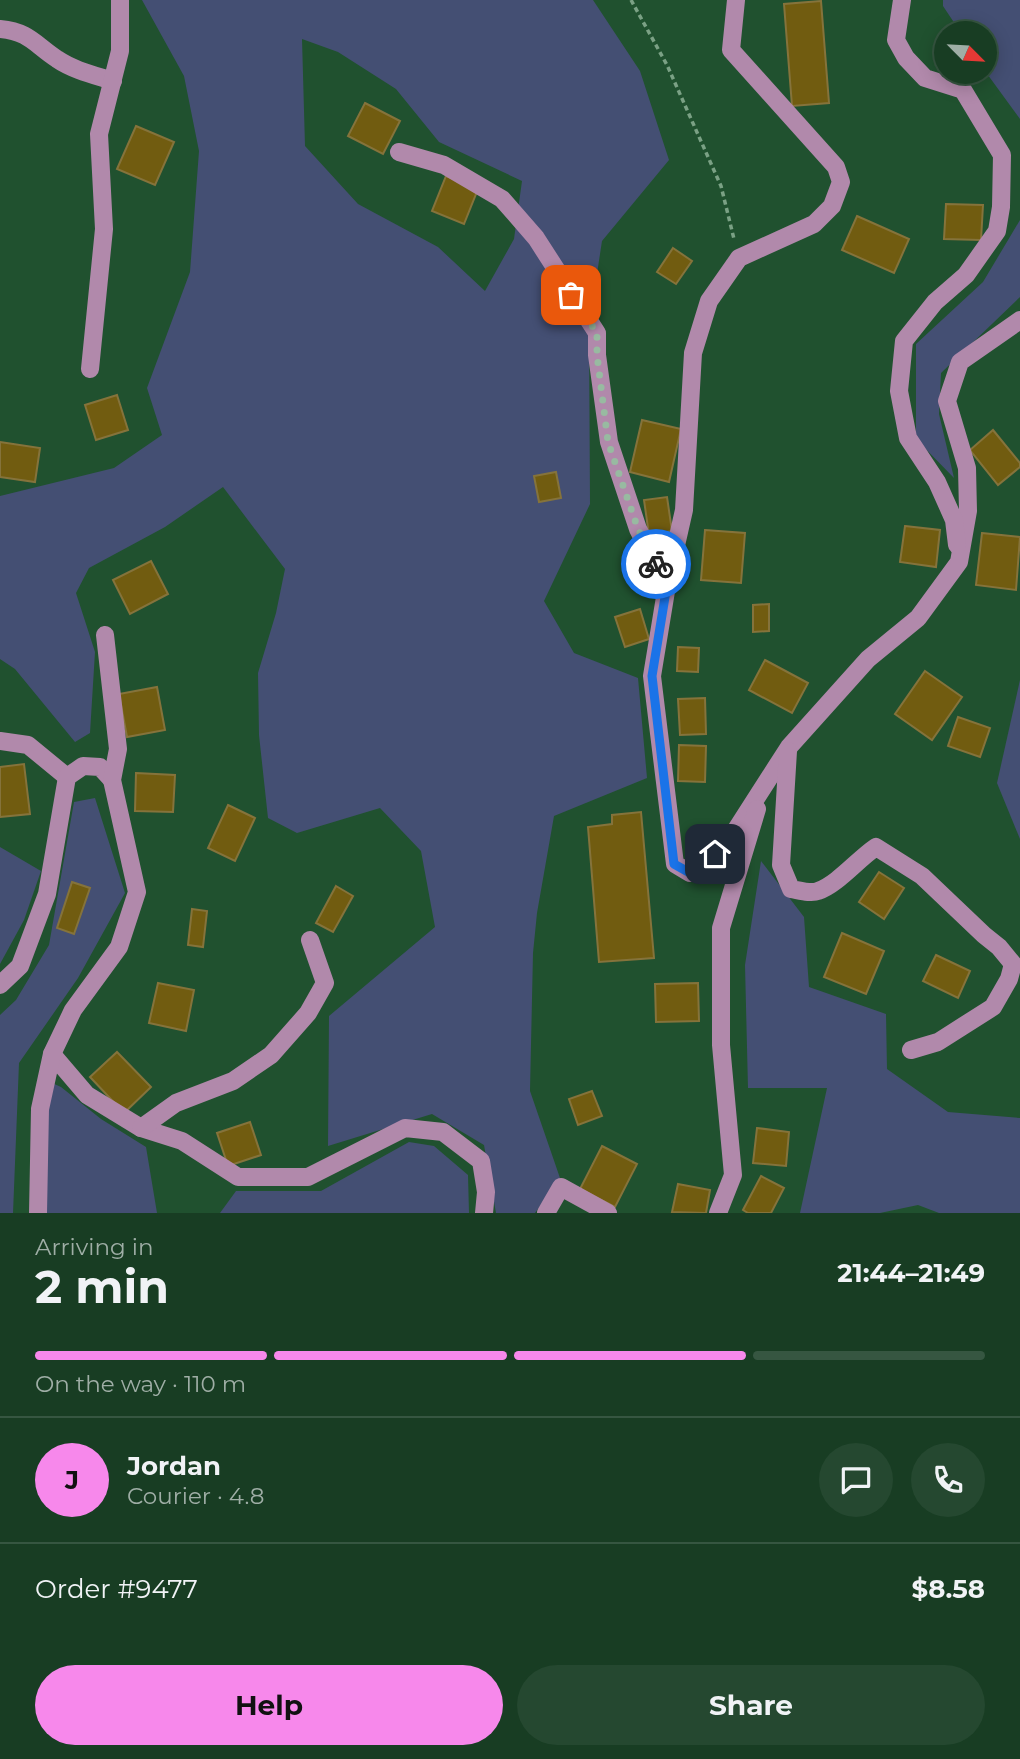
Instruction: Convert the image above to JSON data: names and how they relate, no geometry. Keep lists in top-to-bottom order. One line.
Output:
{"north":"bottom right","page":{"heading":["2 min","Arriving in","21:44–21:49"],"panel":["Jordan","Courier · 4.8","Order #9477","$8.58"],"bar":"On the way · 110 m","round":"J","buttons":["Help","Share"]}}
